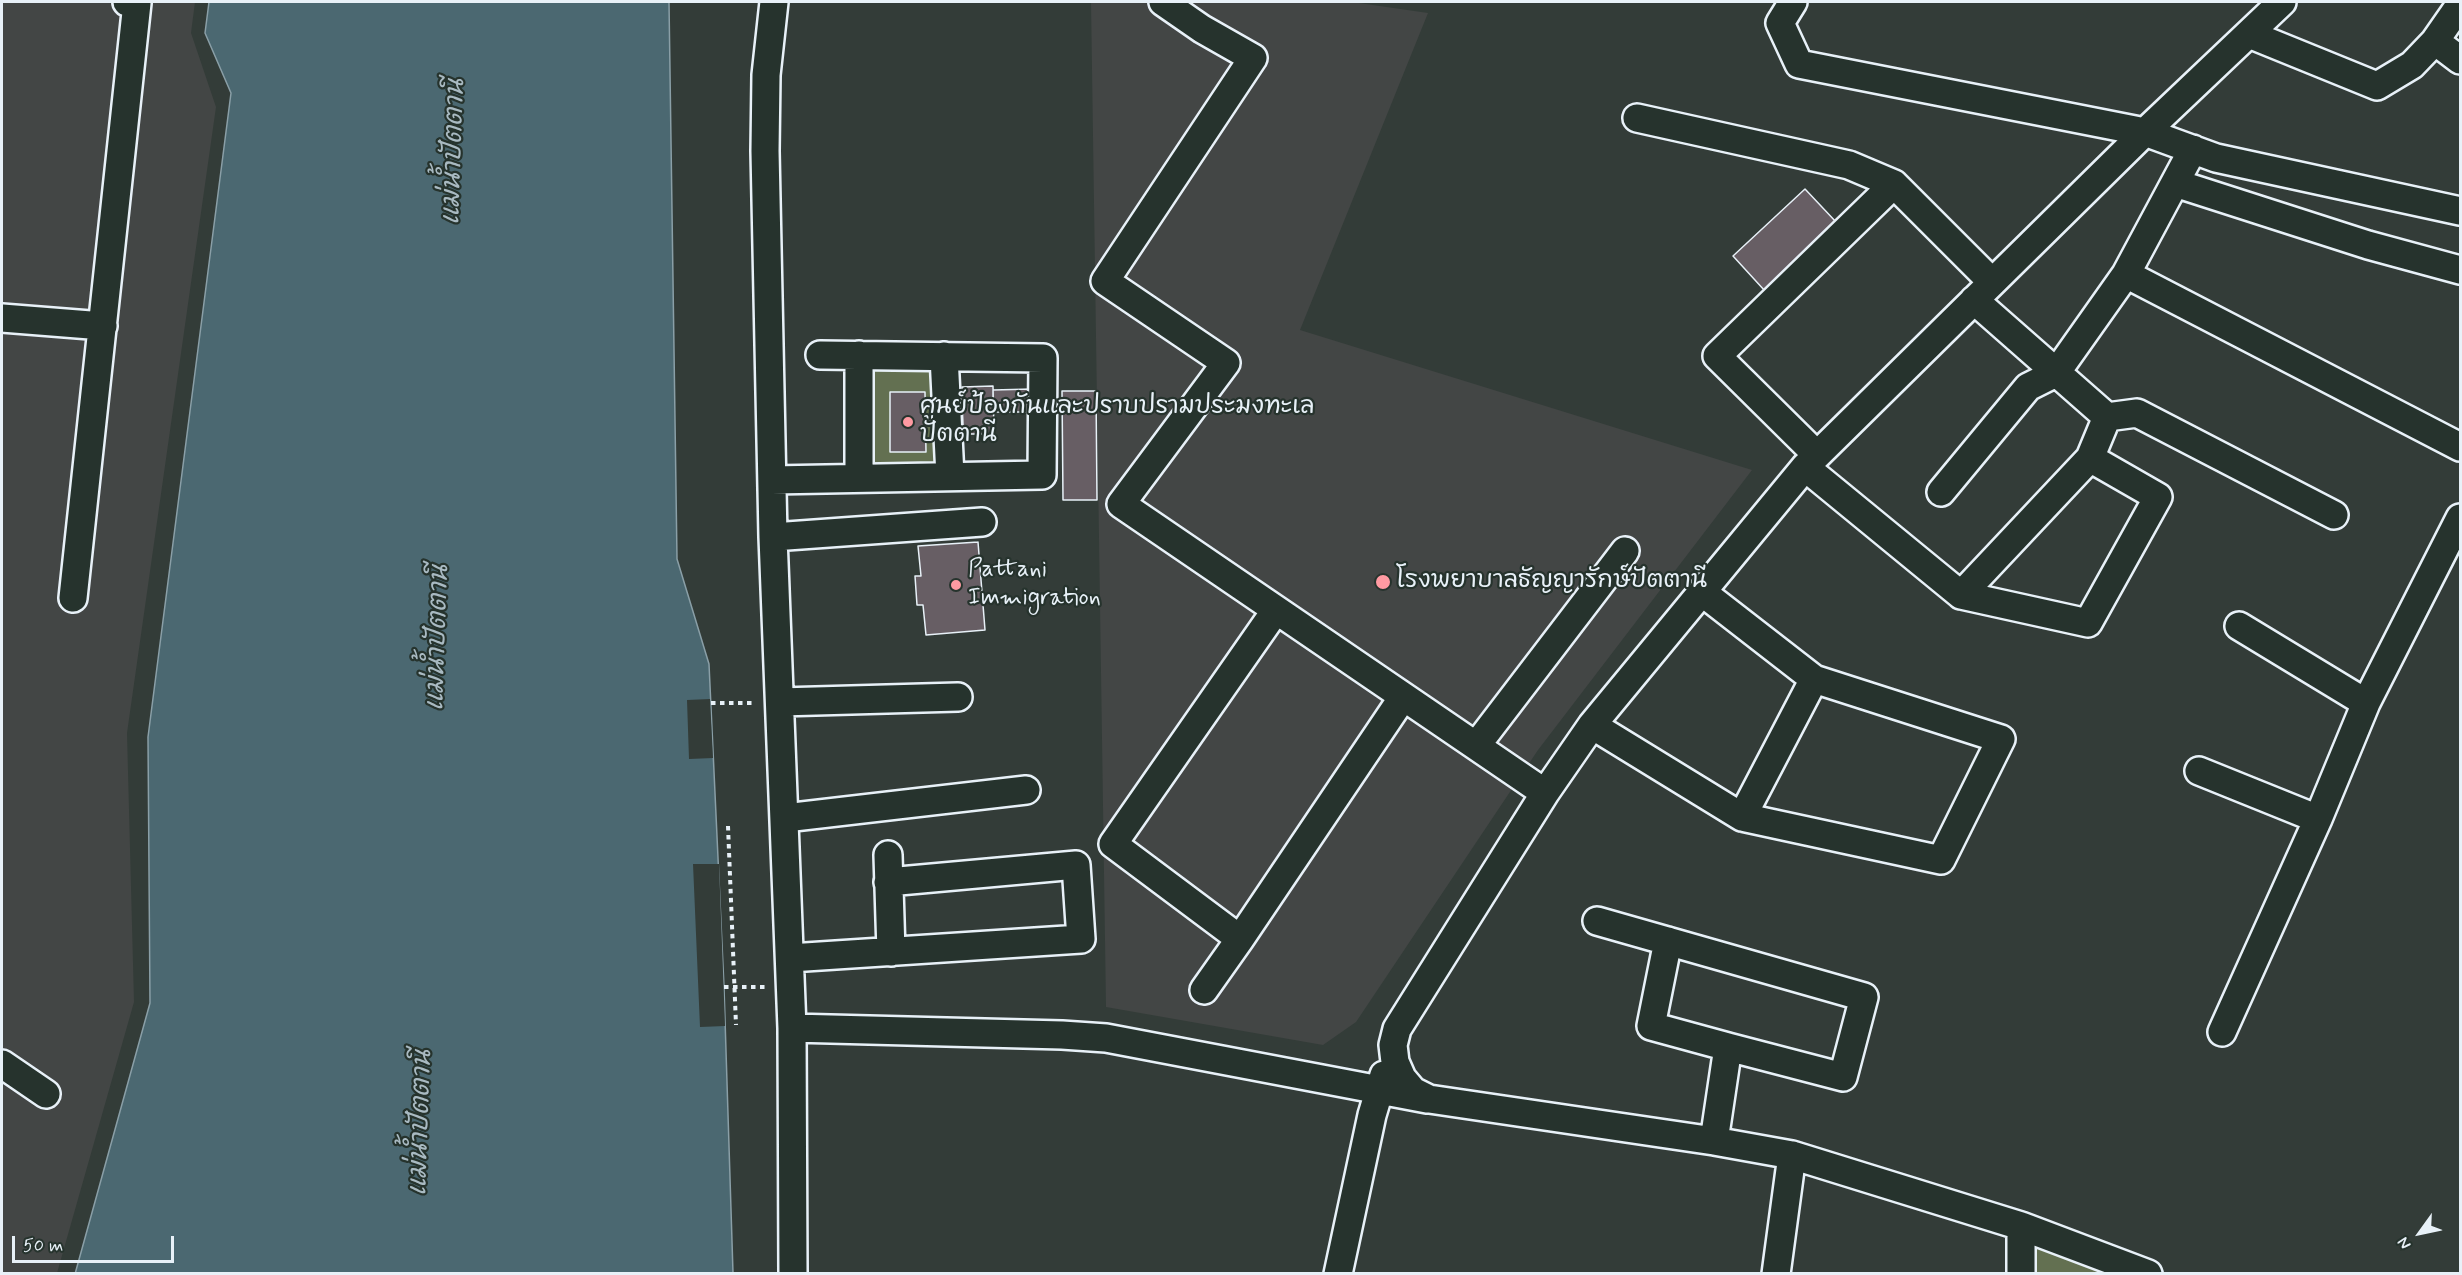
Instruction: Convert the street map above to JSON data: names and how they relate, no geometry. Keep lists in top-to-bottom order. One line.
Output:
{"water":["แม่น้ำปัตตานี"],"places":["ศูนย์ป้องกันและปราบปรามประมงทะเล ปัตตานี","โรงพยาบาลธัญญารักษ์ปัตตานี","Pattani Immigration"],"scale_bar":"50 m","north":"bottom left"}
